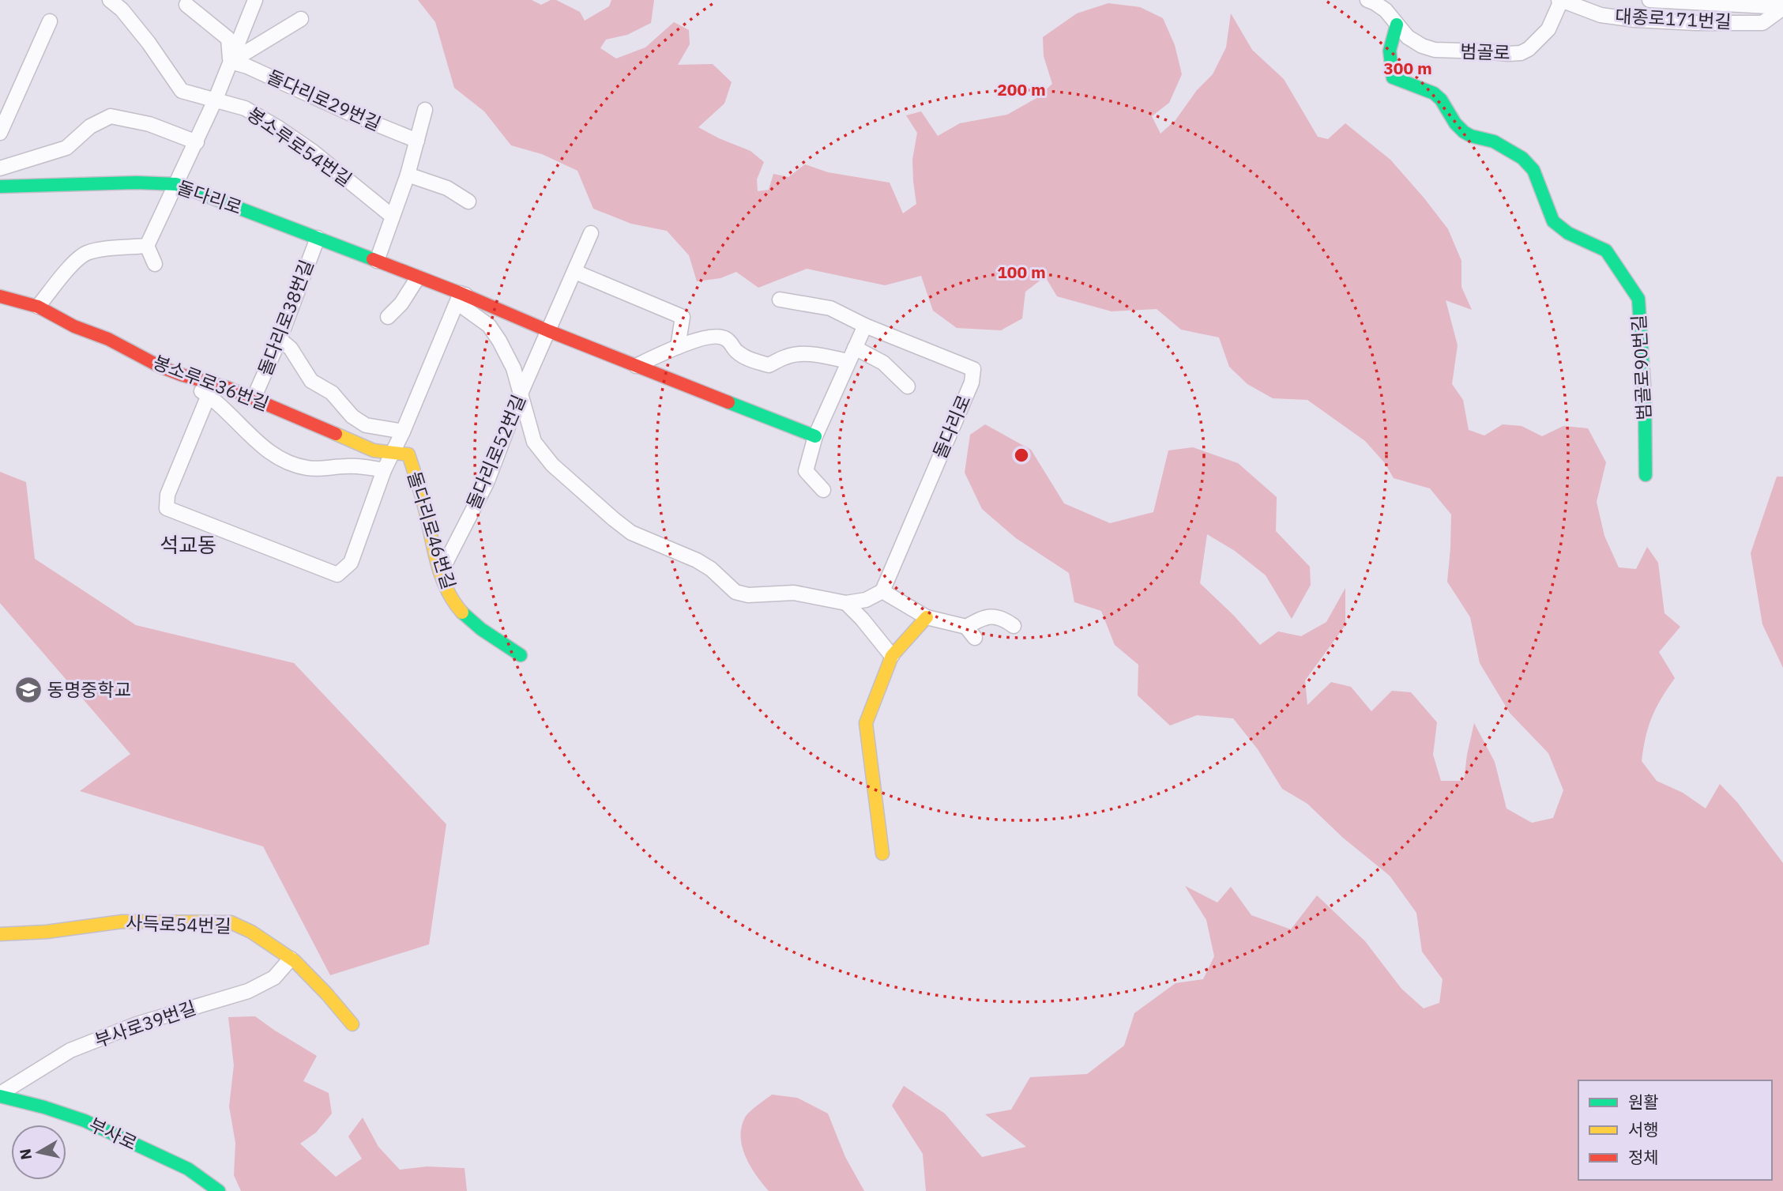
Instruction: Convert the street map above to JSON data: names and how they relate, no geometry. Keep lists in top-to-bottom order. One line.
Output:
{"streets":{"street":["대종로171번길","범골로","돌다리로29번길","봉소루로54번길","돌다리로","돌다리로38번길","범골로90번길","봉소루로36번길","돌다리로52번길","돌다리로46번길","사득로54번길","부사로39번길","부사로"]},"crossings":[["대종로171번길","범골로"],["범골로","범골로90번길"],["돌다리로","돌다리로38번길"],["돌다리로","돌다리로52번길"],["돌다리로","돌다리로46번길"],["돌다리로38번길","봉소루로36번길"],["봉소루로36번길","돌다리로46번길"],["돌다리로52번길","돌다리로46번길"],["사득로54번길","부사로39번길"],["부사로39번길","부사로"]],"districts":["석교동"],"places":{"school or university":["동명중학교"]},"legend":["원활","서행","정체"],"north":"left","rings":["300 m","200 m","100 m"]}
